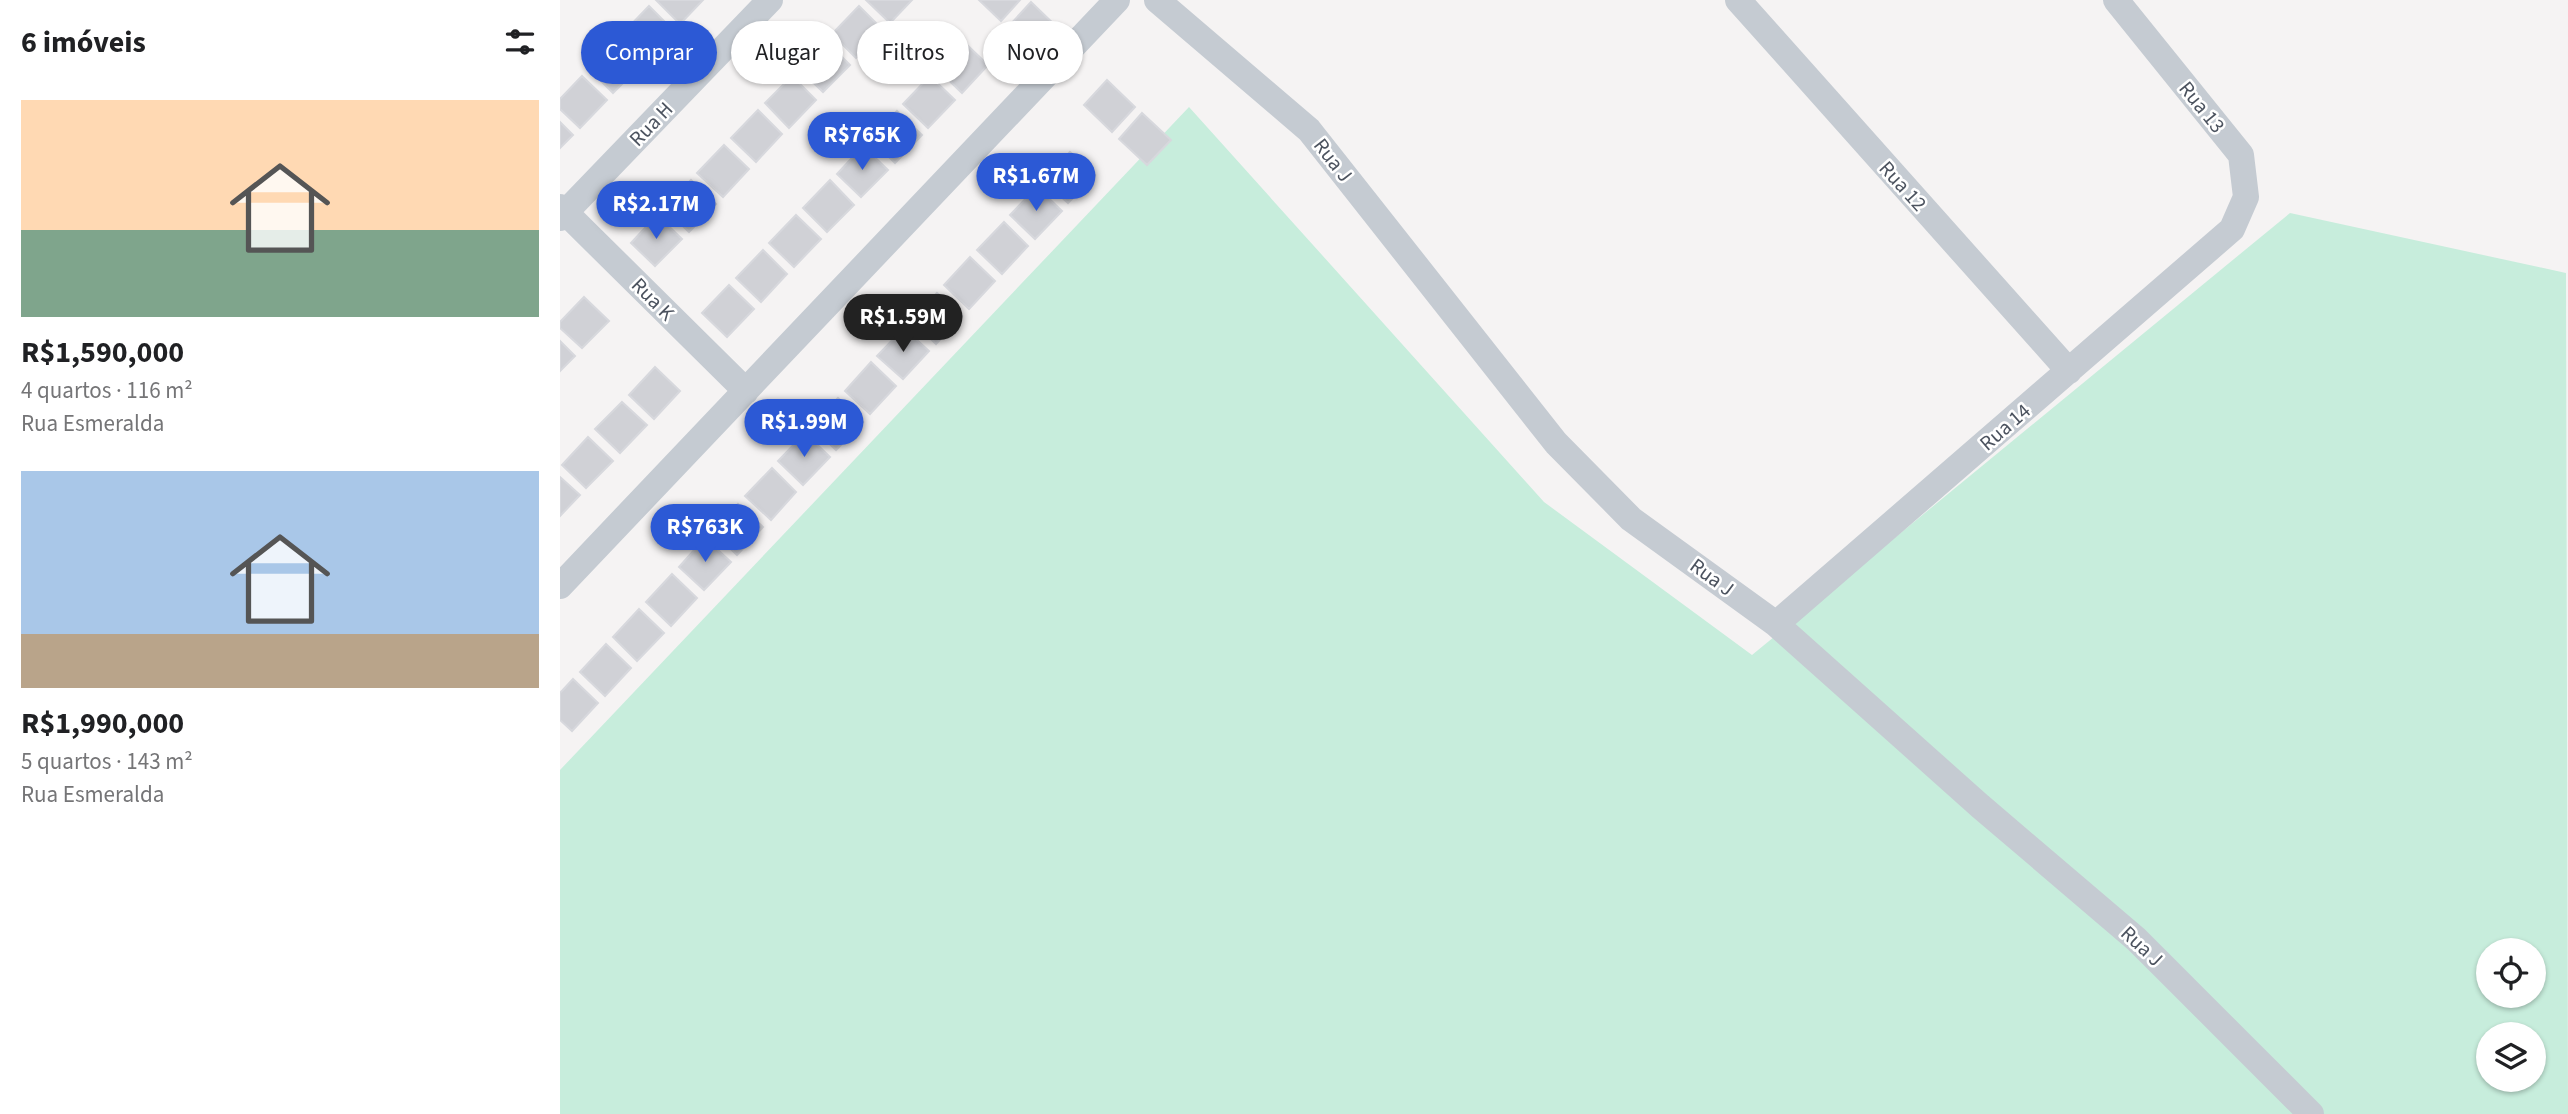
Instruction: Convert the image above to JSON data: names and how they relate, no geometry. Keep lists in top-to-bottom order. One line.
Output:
{"streets":{"street":["Rua 13","Rua H","Rua J","Rua 12","Rua K","Rua 14"]},"crossings":[["Rua 13","Rua 14"],["Rua H","Rua K"],["Rua J","Rua 14"],["Rua 12","Rua 14"]],"page":{"heading":"6 imóveis","chip":["Comprar","Alugar","Filtros","Novo"],"list":[{"name":"R$1,590,000","note":"4 quartos · 116 m² · Rua Esmeralda"},{"name":"R$1,990,000","note":"5 quartos · 143 m² · Rua Esmeralda"}],"price":["R$765K","R$1.67M","R$2.17M","R$1.59M","R$1.99M","R$763K"]}}
